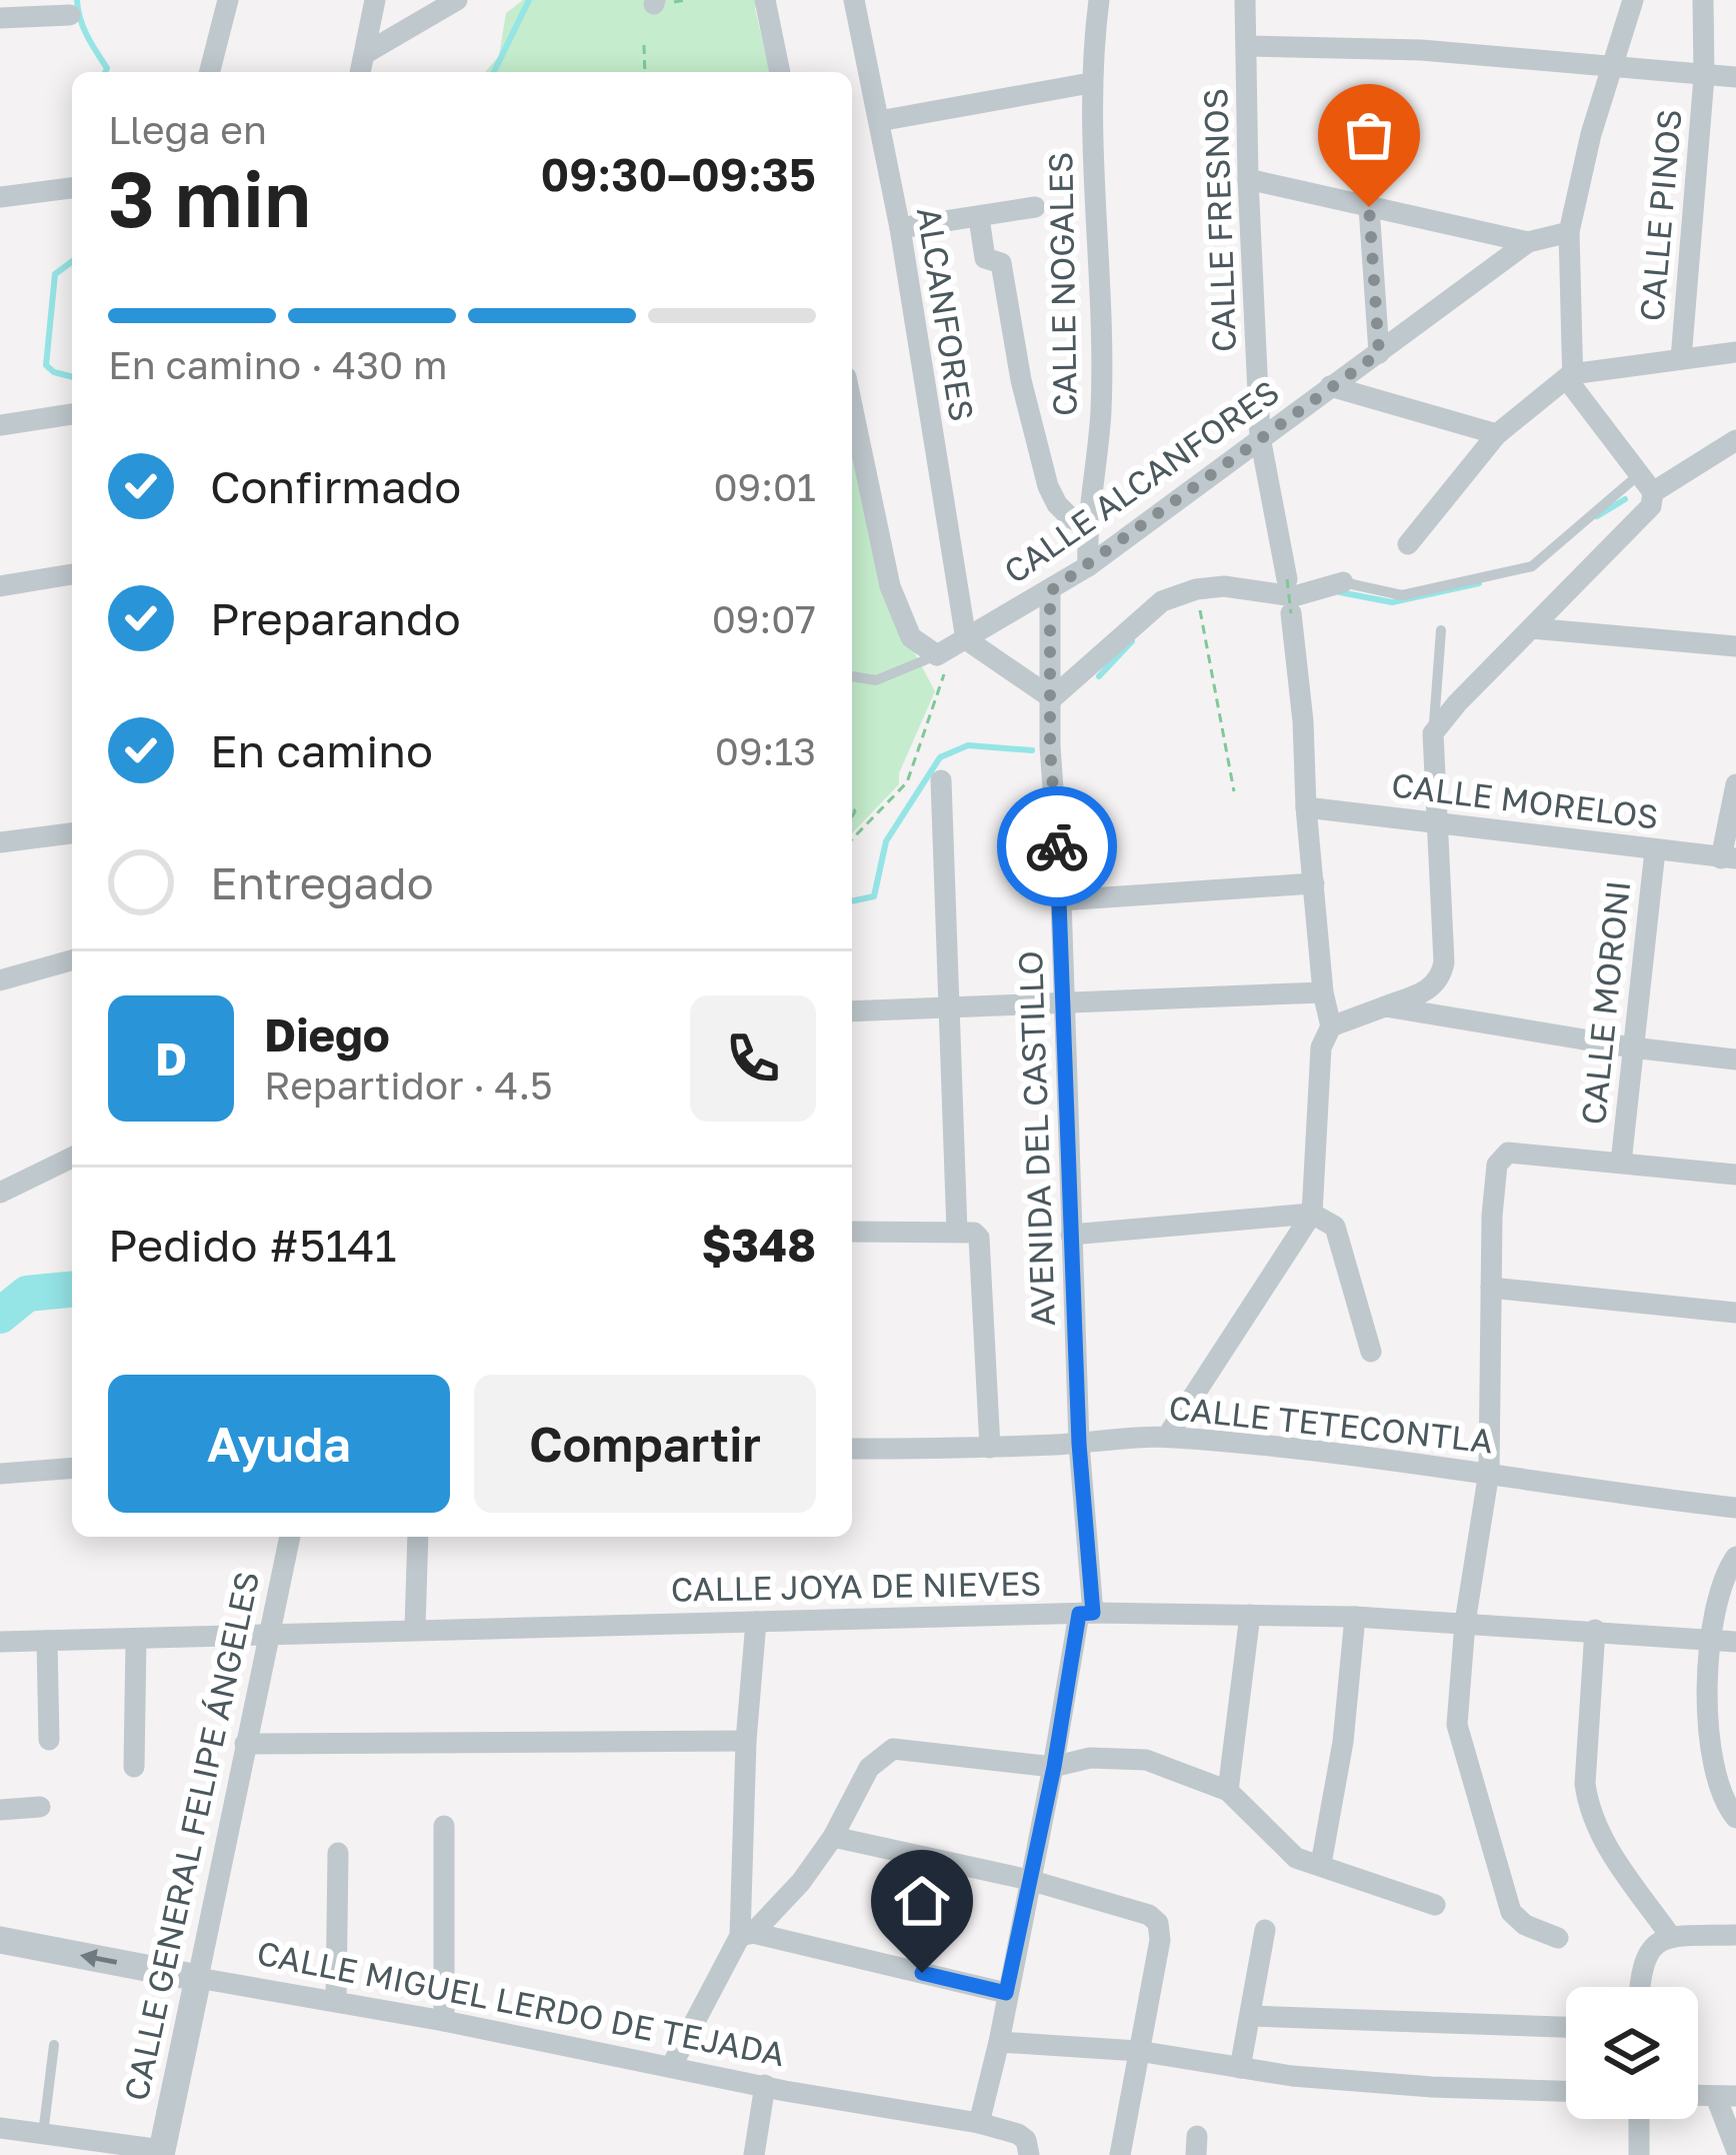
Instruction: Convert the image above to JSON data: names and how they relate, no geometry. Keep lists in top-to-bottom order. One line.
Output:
{"streets":{"street":["CALLE PINOS","CALLE FRESNOS","CALLE NOGALES","ALCANFORES","CALLE ALCANFORES","CALLE MORELOS","CALLE MORONI","AVENIDA DEL CASTILLO","CALLE TETECONTLA","CALLE JOYA DE NIEVES","CALLE GENERAL FELIPE ÁNGELES","CALLE MIGUEL LERDO DE TEJADA"]},"crossings":[["CALLE FRESNOS","CALLE ALCANFORES"],["CALLE NOGALES","CALLE ALCANFORES"],["ALCANFORES","CALLE ALCANFORES"],["CALLE ALCANFORES","AVENIDA DEL CASTILLO"],["CALLE MORELOS","CALLE MORONI"],["AVENIDA DEL CASTILLO","CALLE TETECONTLA"],["AVENIDA DEL CASTILLO","CALLE JOYA DE NIEVES"],["AVENIDA DEL CASTILLO","CALLE MIGUEL LERDO DE TEJADA"],["CALLE JOYA DE NIEVES","CALLE GENERAL FELIPE ÁNGELES"],["CALLE GENERAL FELIPE ÁNGELES","CALLE MIGUEL LERDO DE TEJADA"]],"page":{"heading":["3 min","Llega en","09:30–09:35"],"panel":["Diego","Repartidor · 4.5","Pedido #5141","$348"],"bar":"En camino · 430 m","list":[["Confirmado","09:01"],["Preparando","09:07"],["En camino","09:13"],"Entregado"],"round":"D","buttons":["Ayuda","Compartir"]}}
